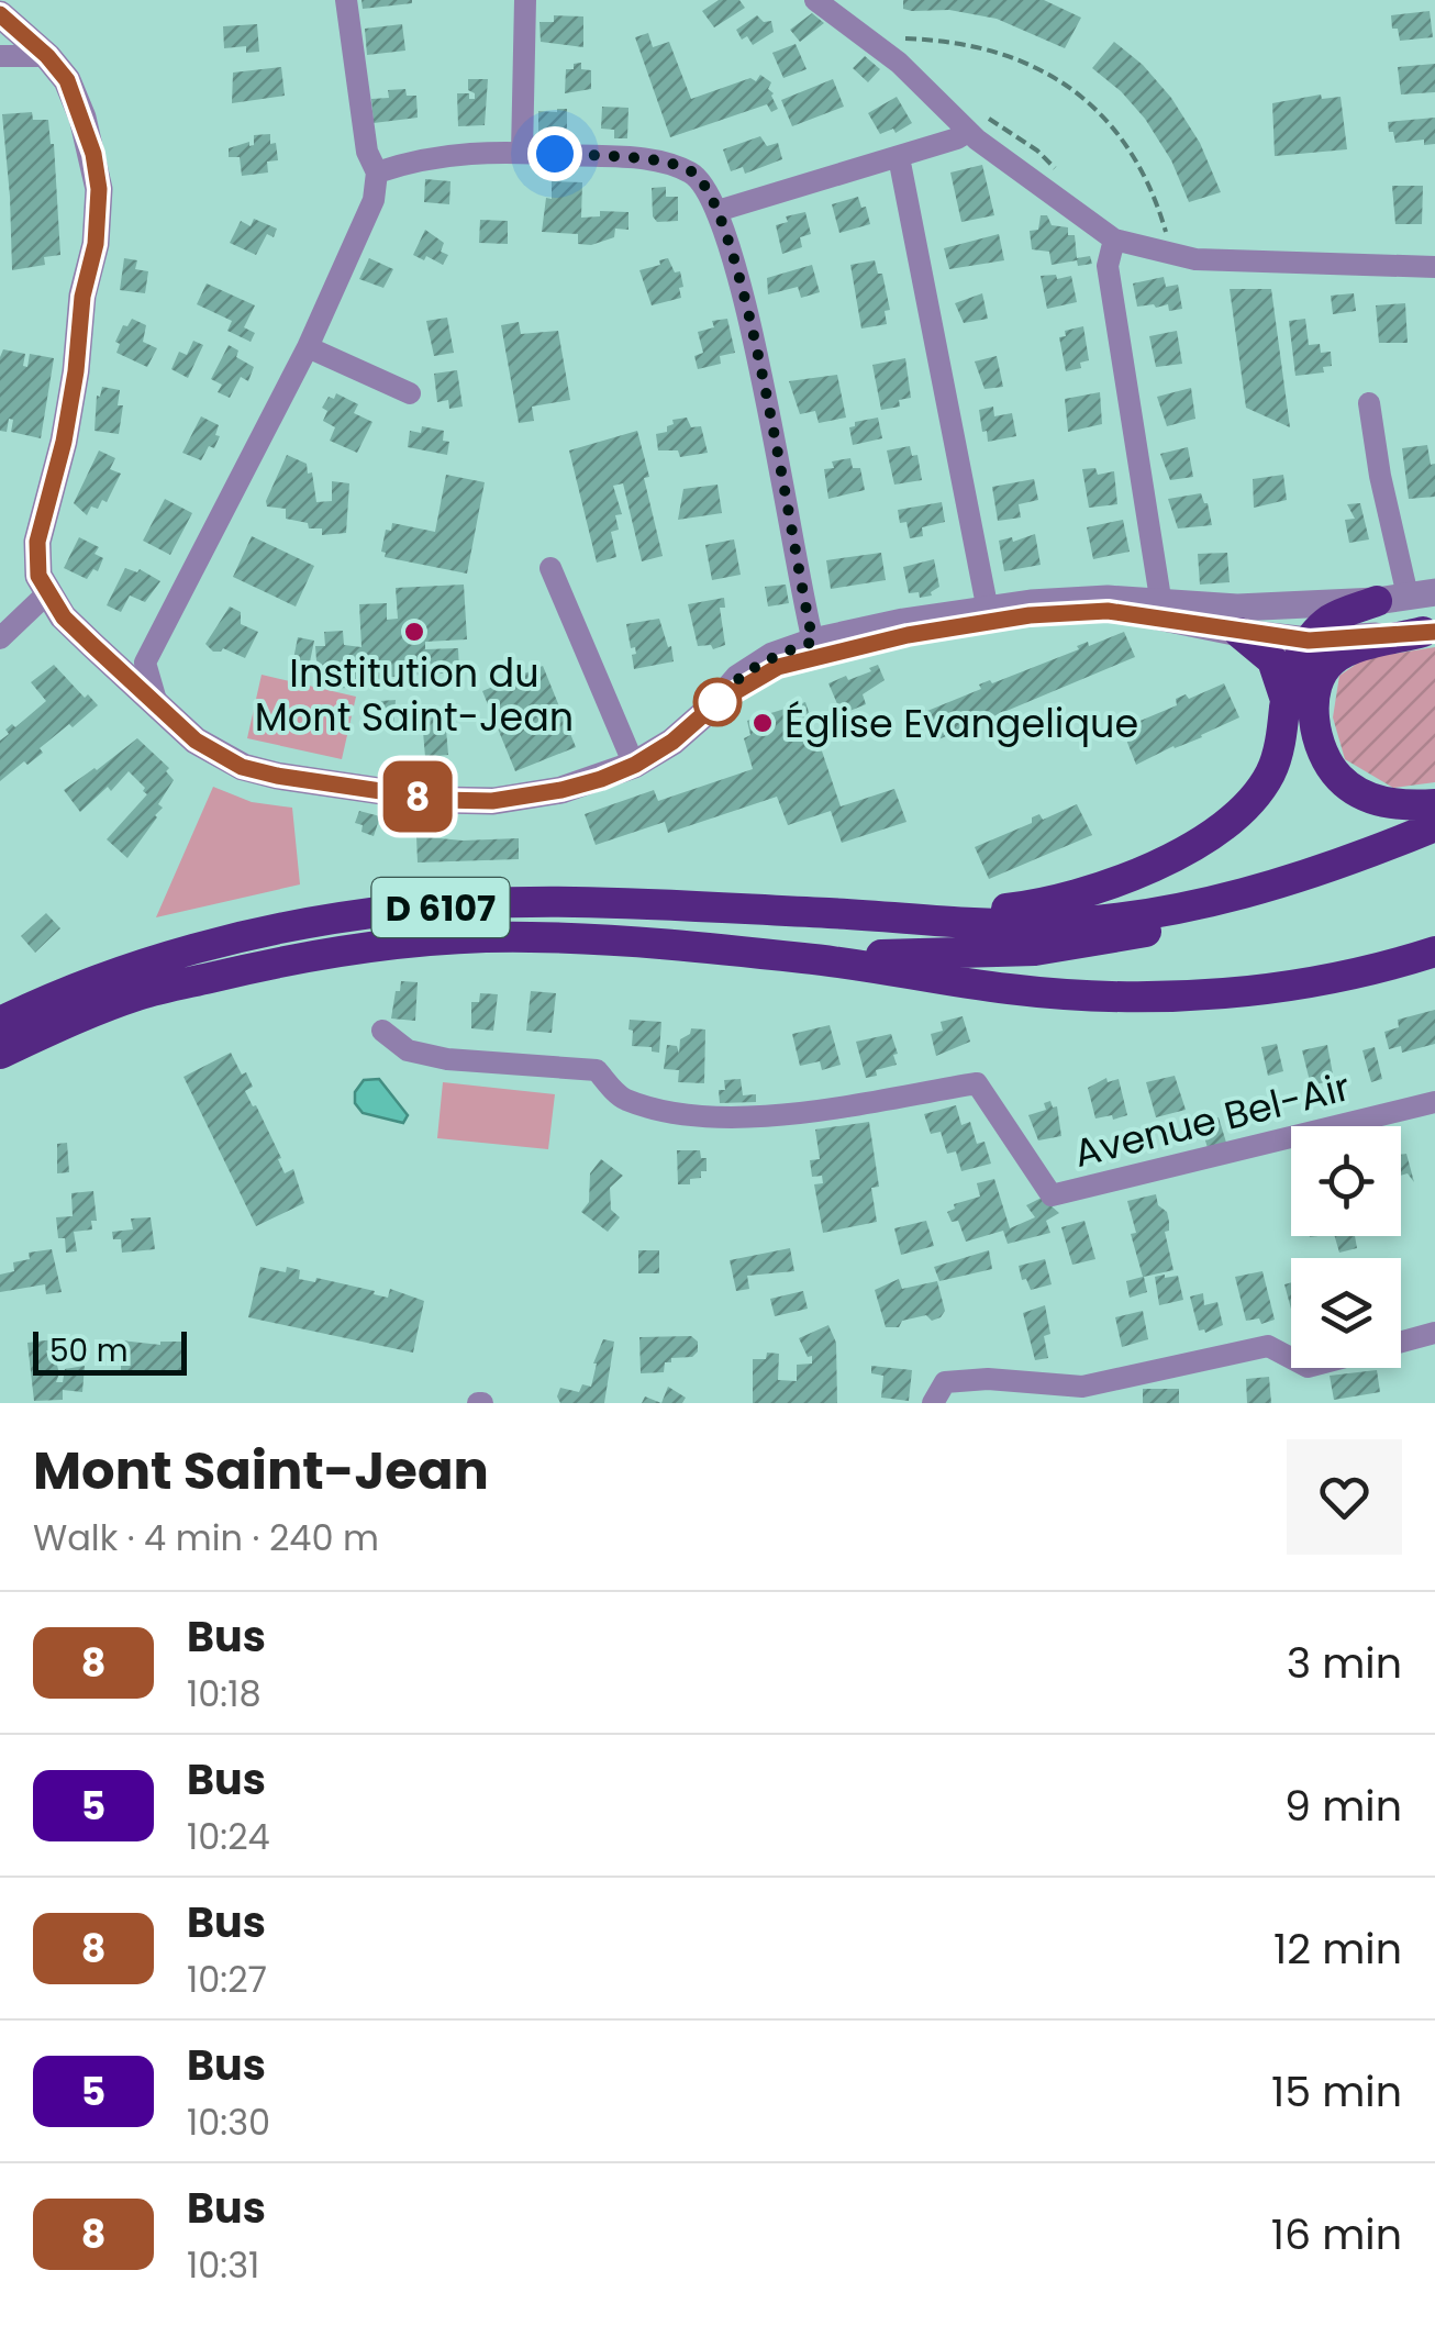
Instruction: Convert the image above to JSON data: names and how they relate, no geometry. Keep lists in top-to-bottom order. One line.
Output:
{"streets":{"highway":["D 6107"],"street":["Avenue Bel-Air"]},"places":["Institution du Mont Saint-Jean","Église Evangelique"],"lines":["bus line 8"],"scale_bar":"50 m","page":{"on_map":"8","scale":"50 m","heading":["Mont Saint-Jean","Walk · 4 min · 240 m"],"list":[{"mark":"8","name":"Bus","note":"10:18","value":"3 min"},{"mark":"5","name":"Bus","note":"10:24","value":"9 min"},{"mark":"8","name":"Bus","note":"10:27","value":"12 min"},{"mark":"5","name":"Bus","note":"10:30","value":"15 min"},{"mark":"8","name":"Bus","note":"10:31","value":"16 min"}]}}
